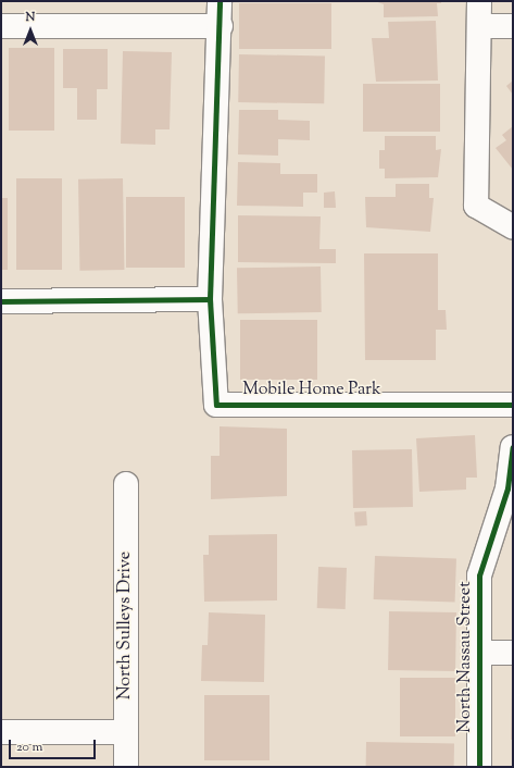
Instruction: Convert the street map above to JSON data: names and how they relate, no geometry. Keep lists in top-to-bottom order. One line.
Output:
{"streets":{"street":["Mobile Home Park","North Sulleys Drive","North Nassau Street"]},"scale_bar":"20 m","north":"top"}
